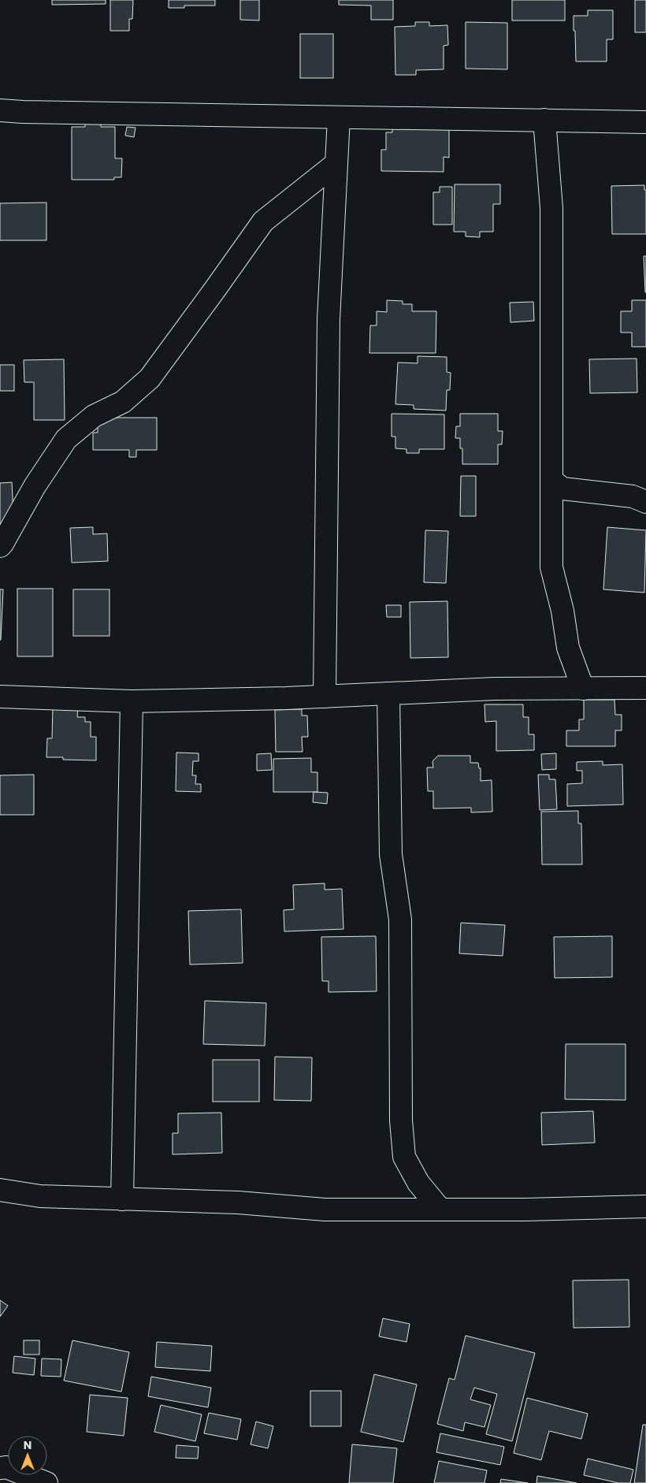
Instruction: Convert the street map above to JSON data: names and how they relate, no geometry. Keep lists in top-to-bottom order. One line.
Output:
{"north":"top"}
